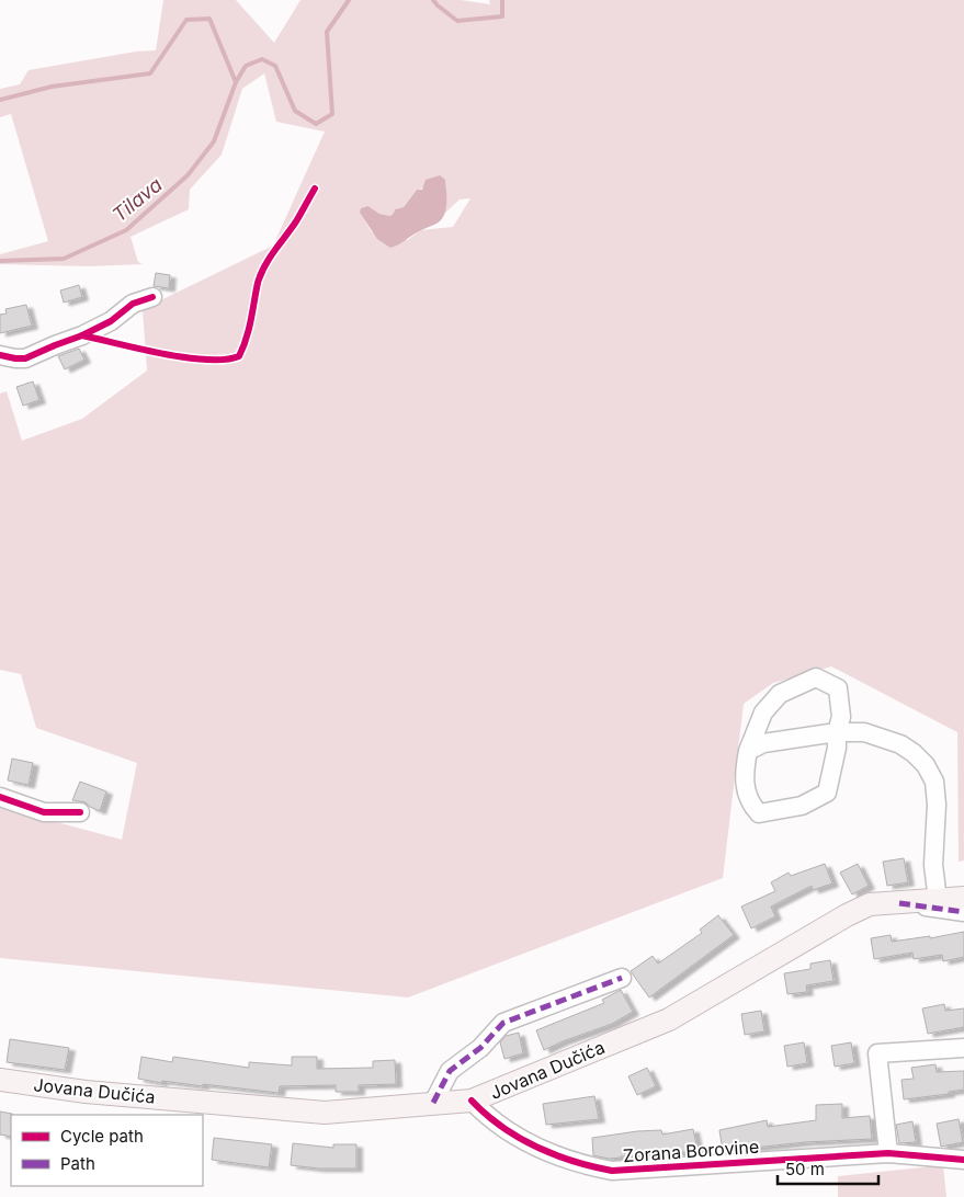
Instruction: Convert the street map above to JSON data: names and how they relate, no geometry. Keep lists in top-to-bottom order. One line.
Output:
{"streets":{"main road":["Jovana Dučića"],"street":["Zorana Borovine"]},"crossings":[["Jovana Dučića","Zorana Borovine"]],"water":["Tilava"],"legend":["Cycle path","Path"],"scale_bar":"50 m"}
